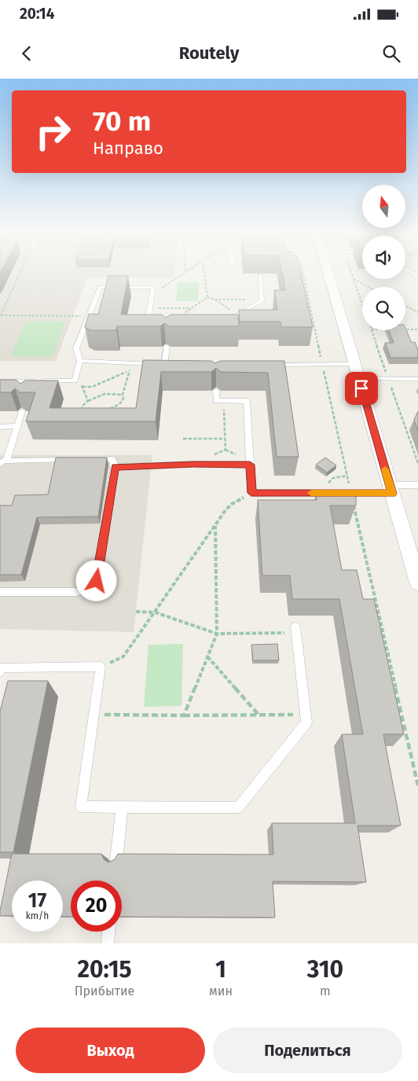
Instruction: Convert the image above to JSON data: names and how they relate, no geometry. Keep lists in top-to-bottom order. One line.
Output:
{"north":"top","page":{"status":"20:14","header":"Routely","turn":["70 m","Направо"],"speed":"17 km/h","limit":"20","eta":["20:15","Прибытие","1","мин","310","m"],"buttons":["Выход","Поделиться"]}}
